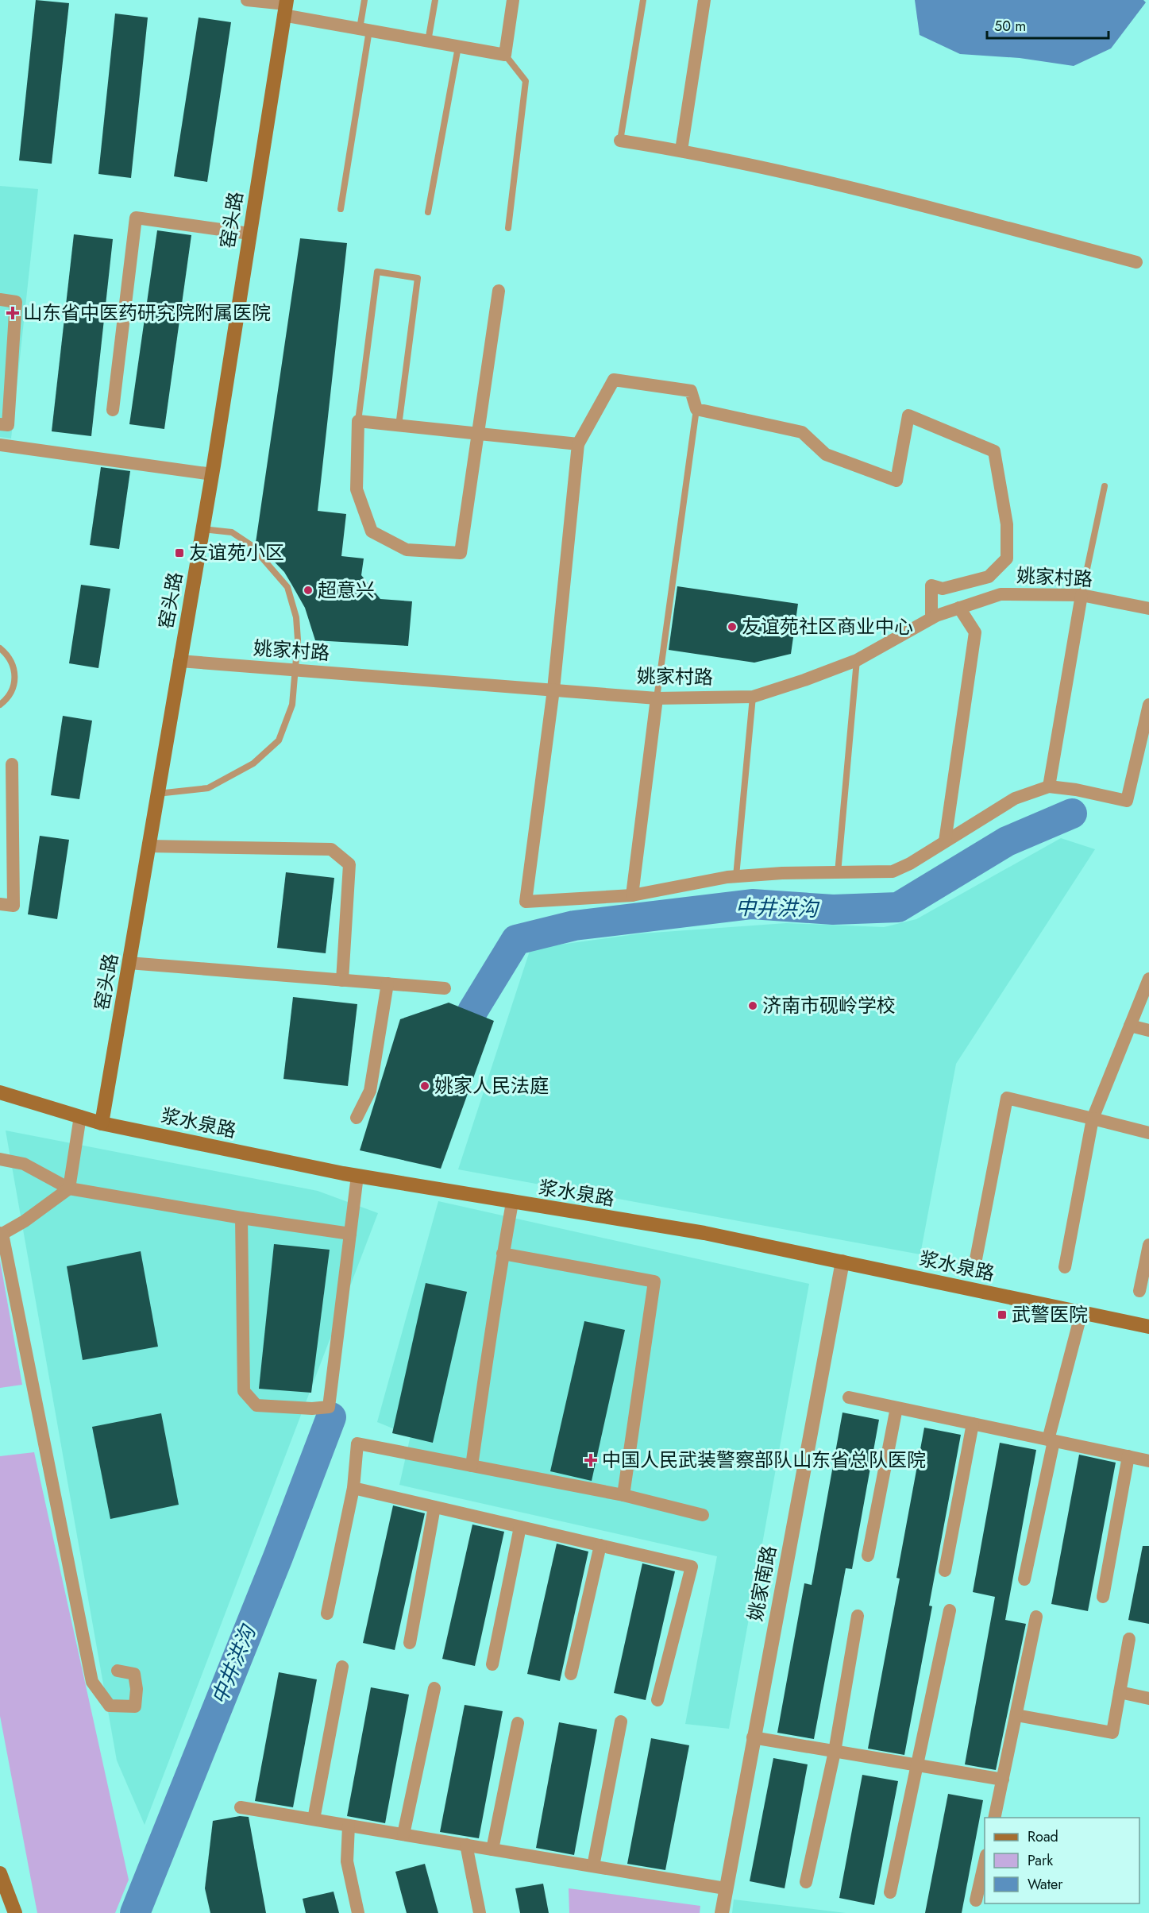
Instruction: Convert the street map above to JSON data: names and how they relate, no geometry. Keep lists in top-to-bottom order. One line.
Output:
{"streets":{"main road":["窑头路","浆水泉路"],"street":["姚家村路","姚家南路"]},"crossings":[["窑头路","姚家村路"],["窑头路","浆水泉路"],["浆水泉路","姚家南路"]],"water":["中井洪沟"],"places":{"health":["山东省中医药研究院附属医院","中国人民武装警察部队山东省总队医院"],"transit":["友谊苑小区","武警医院"],"other":["超意兴","友谊苑社区商业中心","济南市砚岭学校","姚家人民法庭"]},"legend":["Road","Park","Water"],"scale_bar":"50 m"}
